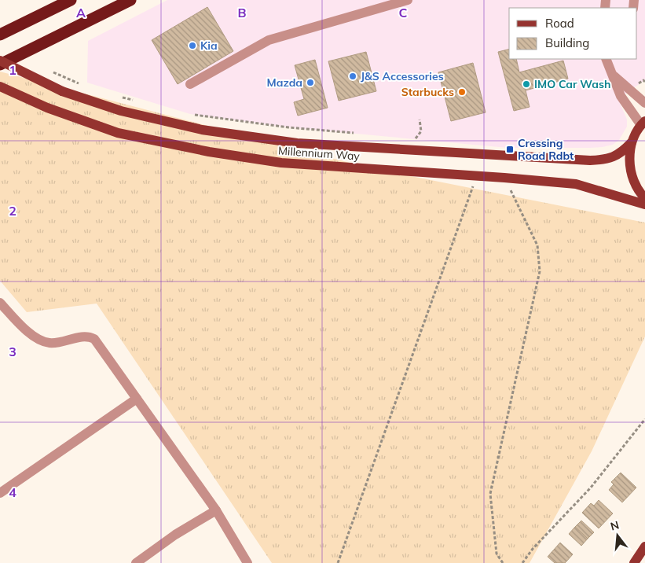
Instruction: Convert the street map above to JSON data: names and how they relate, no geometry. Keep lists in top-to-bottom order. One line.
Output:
{"streets":{"main road":["Millennium Way"]},"places":{"other":["Kia","J&S Accessories","Mazda","IMO Car Wash","Starbucks"],"transit":["Cressing Road Rdbt"]},"legend":["Road","Building"],"north":"top","grid":{"columns":["A","B","C"],"rows":["1","2","3","4"]}}
